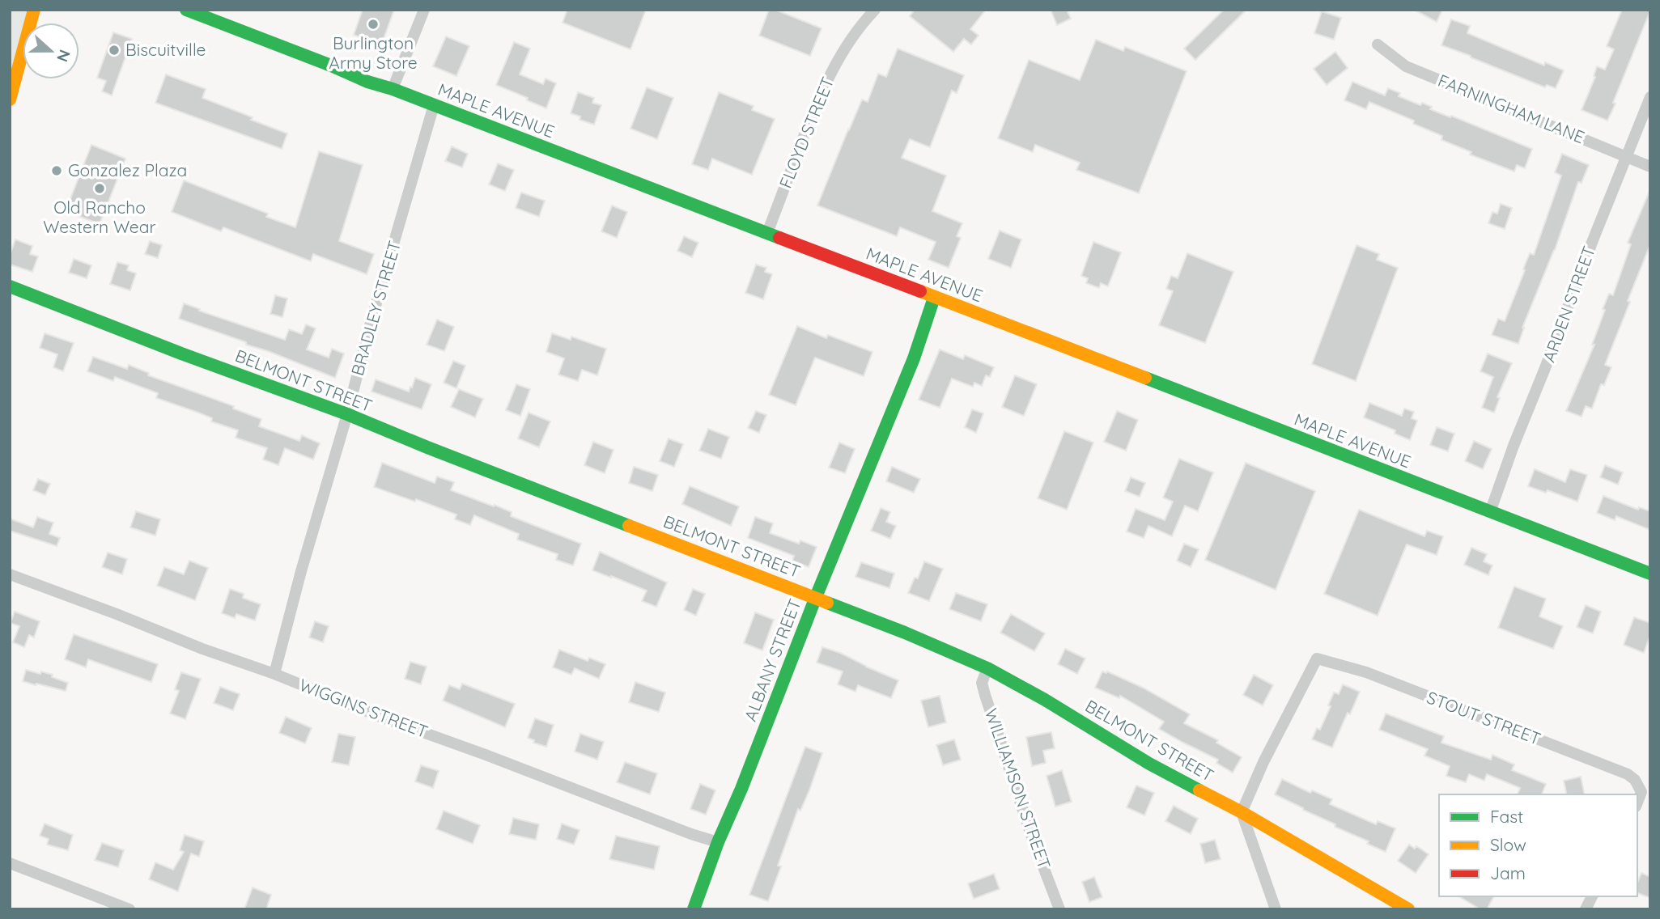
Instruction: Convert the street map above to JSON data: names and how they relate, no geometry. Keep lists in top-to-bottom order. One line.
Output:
{"streets":{"street":["FARNINGHAM LANE","MAPLE AVENUE","FLOYD STREET","ARDEN STREET","BRADLEY STREET","BELMONT STREET","ALBANY STREET","WIGGINS STREET","STOUT STREET","WILLIAMSON STREET"]},"crossings":[["FARNINGHAM LANE","ARDEN STREET"],["MAPLE AVENUE","FLOYD STREET"],["MAPLE AVENUE","ARDEN STREET"],["MAPLE AVENUE","BRADLEY STREET"],["MAPLE AVENUE","ALBANY STREET"],["BRADLEY STREET","BELMONT STREET"],["BRADLEY STREET","WIGGINS STREET"],["BELMONT STREET","ALBANY STREET"],["BELMONT STREET","STOUT STREET"],["BELMONT STREET","WILLIAMSON STREET"],["ALBANY STREET","WIGGINS STREET"]],"places":["Burlington Army Store","Biscuitville","Gonzalez Plaza","Old Rancho Western Wear"],"legend":["Fast","Slow","Jam"],"north":"right"}
